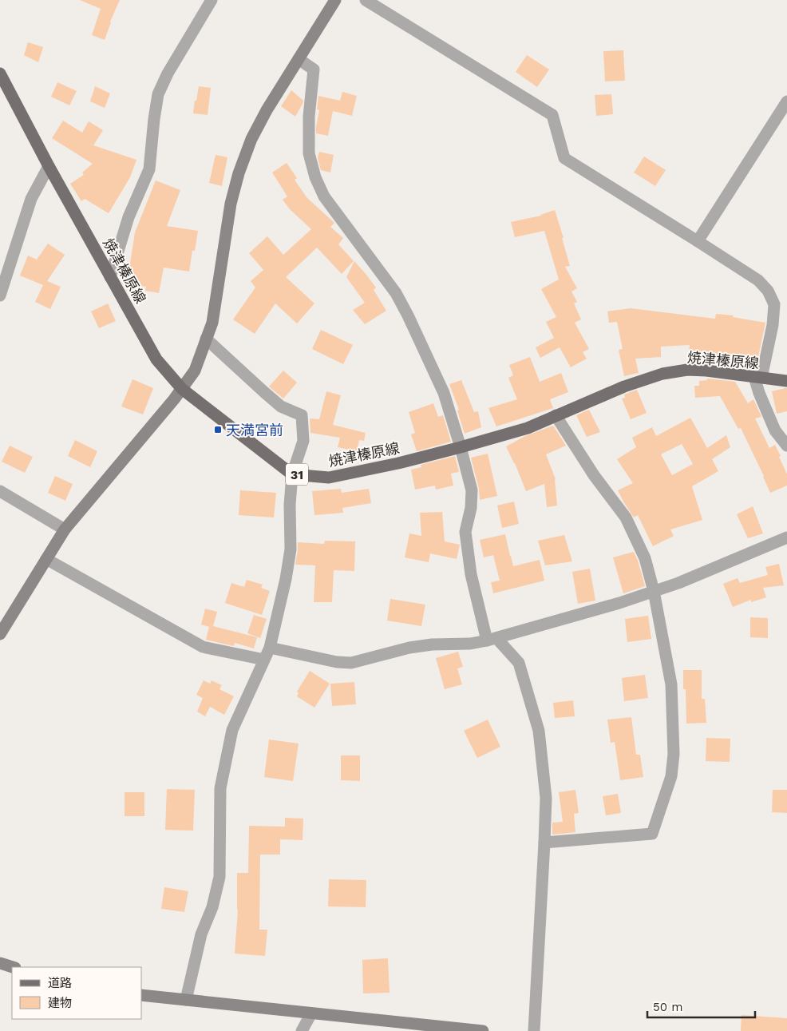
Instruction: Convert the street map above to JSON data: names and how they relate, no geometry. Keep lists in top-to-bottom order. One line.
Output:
{"streets":{"main road":["焼津榛原線","31"]},"places":{"transit":["天満宮前"]},"legend":["道路","建物"],"scale_bar":"50 m"}
